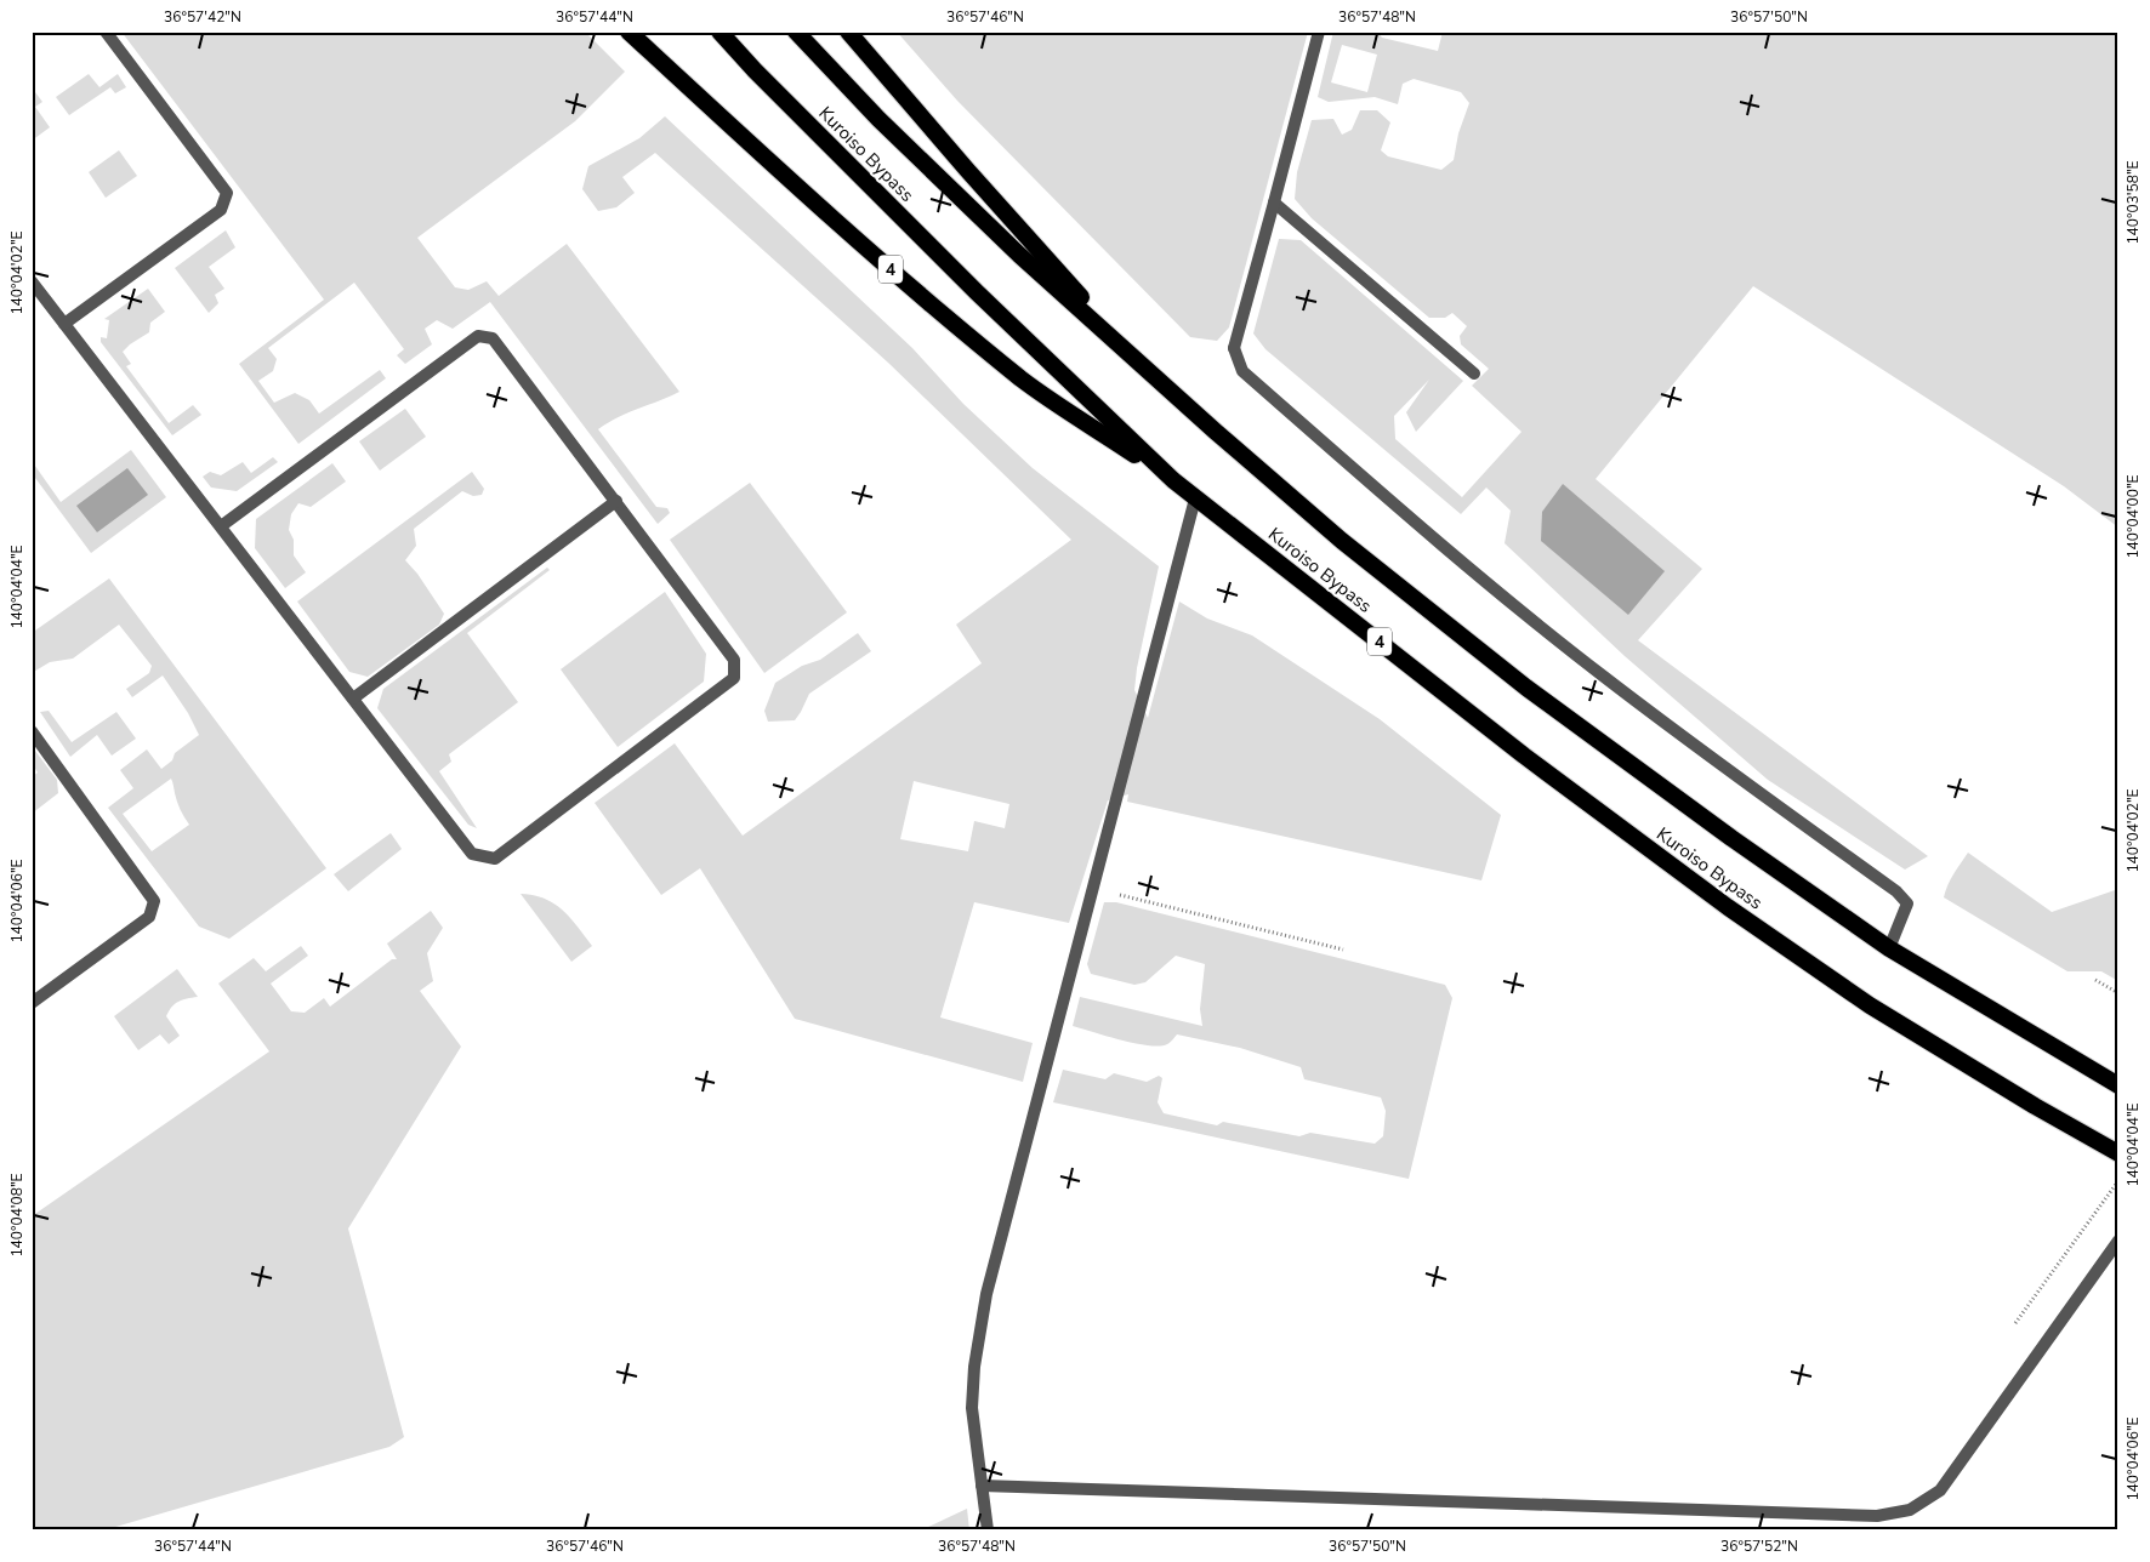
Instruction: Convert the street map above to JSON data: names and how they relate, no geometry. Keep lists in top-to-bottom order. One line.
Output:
{"streets":{"highway":["Kuroiso Bypass","4"]},"crossings":[["Kuroiso Bypass","4"]],"coordinates":["36°57'42\"N","36°57'44\"N","36°57'46\"N","36°57'48\"N","36°57'50\"N","140°03'58\"E","140°04'02\"E","140°04'00\"E","140°04'04\"E","140°04'06\"E","140°04'08\"E","36°57'52\"N"]}
